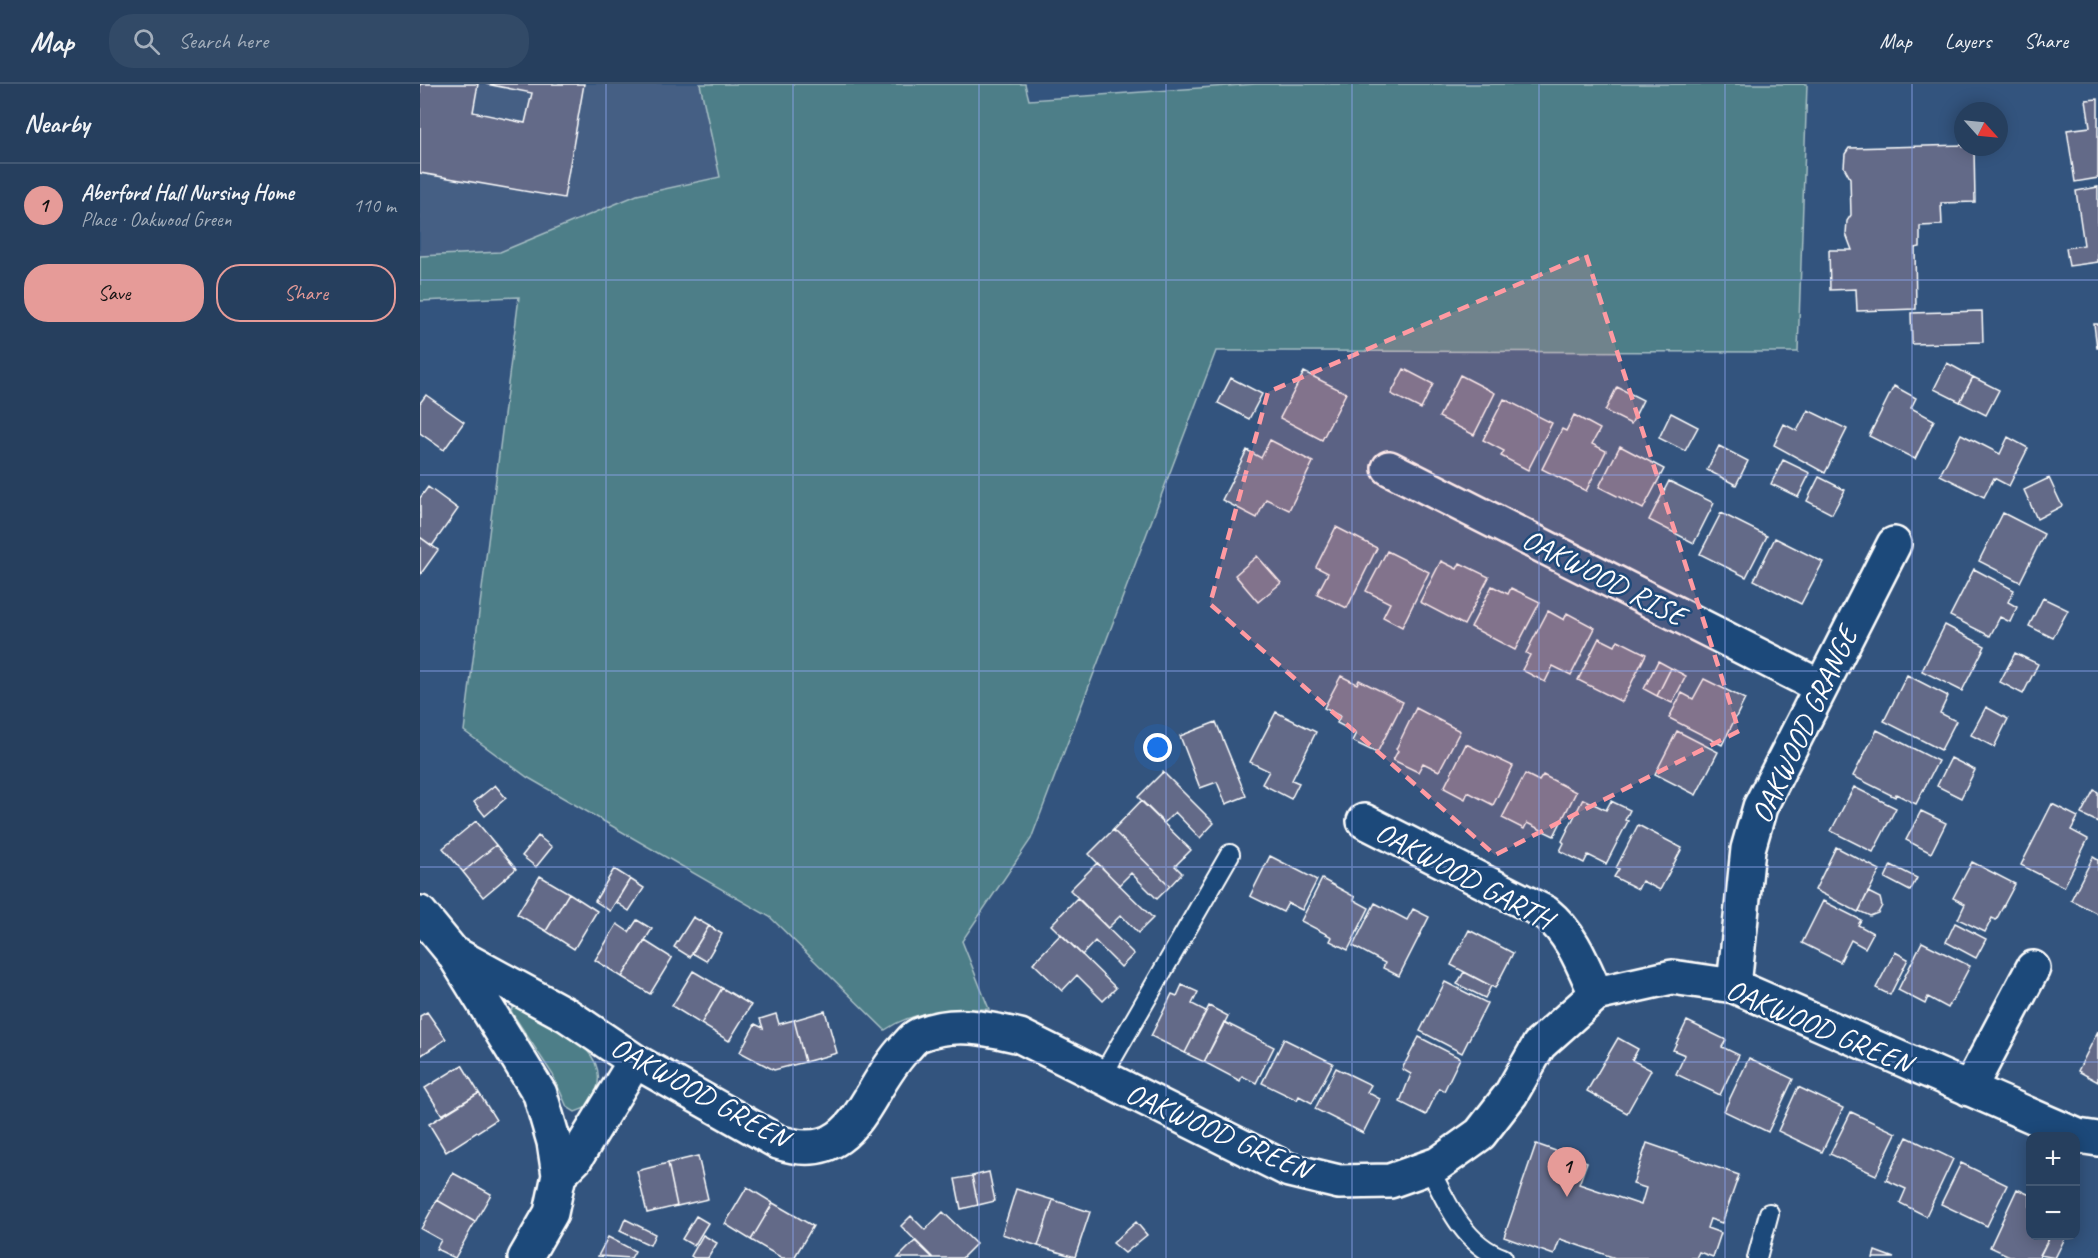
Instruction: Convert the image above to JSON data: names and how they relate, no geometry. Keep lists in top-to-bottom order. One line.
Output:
{"streets":{"street":["OAKWOOD RISE","OAKWOOD GRANGE","OAKWOOD GARTH","OAKWOOD GREEN"]},"crossings":[["OAKWOOD RISE","OAKWOOD GRANGE"],["OAKWOOD GRANGE","OAKWOOD GREEN"],["OAKWOOD GARTH","OAKWOOD GREEN"]],"north":"bottom right","page":{"header":"Map","search":"Search here","nav":["Map","Layers","Share"],"heading":"Nearby","list":[{"mark":"1","name":"Aberford Hall Nursing Home","note":"Place · Oakwood Green","value":"110 m"}],"buttons":["Save","Share"],"map_buttons":["+","−"],"pins":"1"}}
